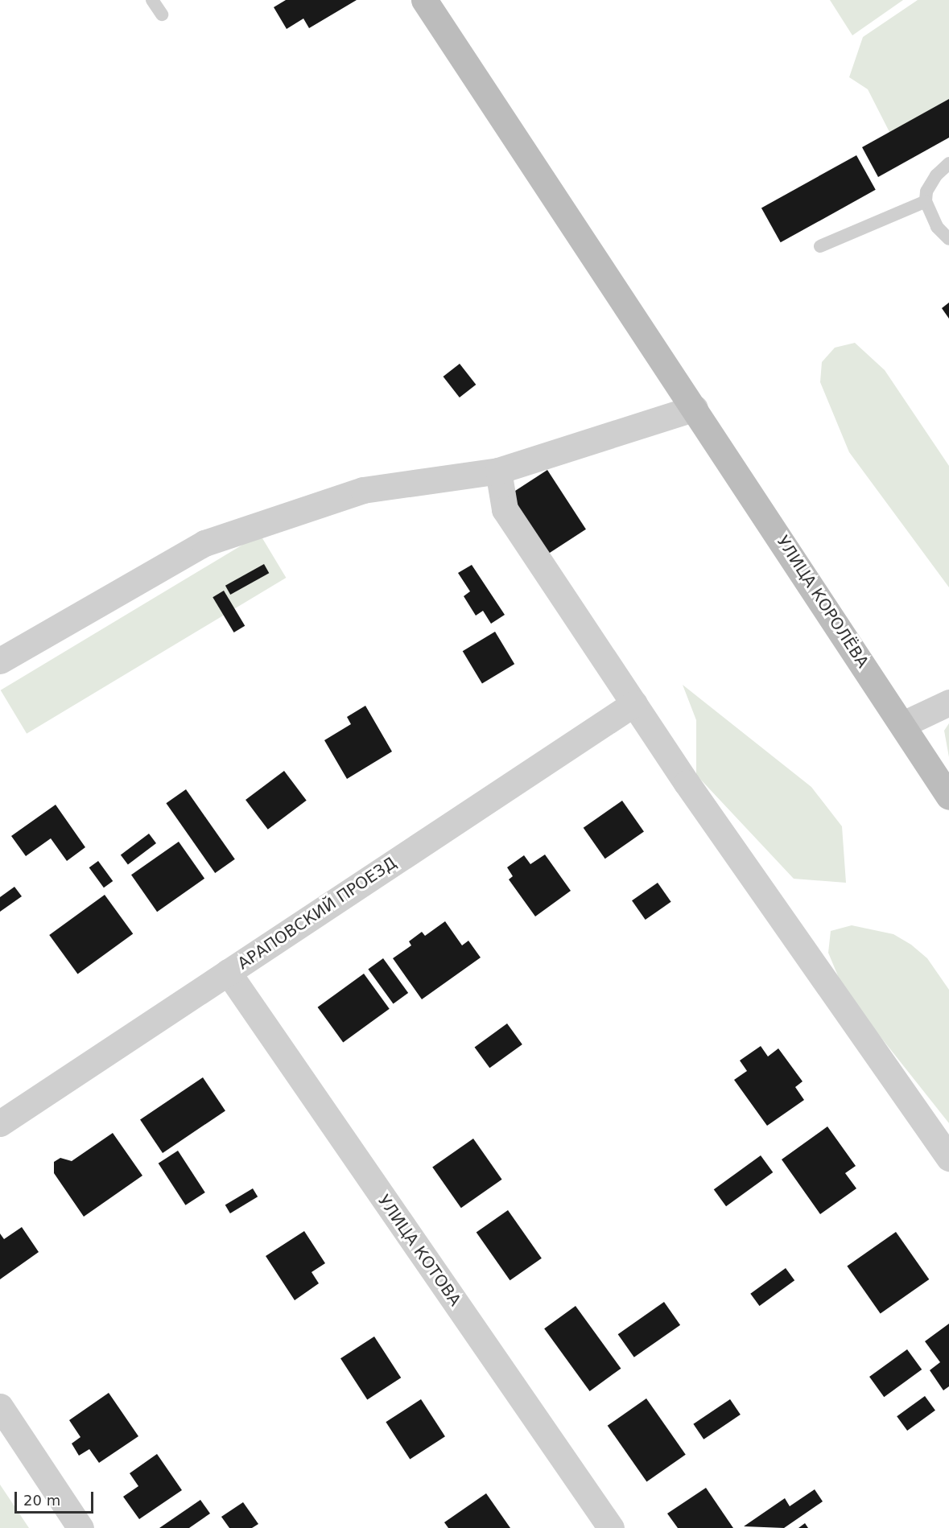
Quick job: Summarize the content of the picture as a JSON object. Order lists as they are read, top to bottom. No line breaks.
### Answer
{"streets":{"main road":["УЛИЦА КОРОЛЁВА"],"street":["АРАПОВСКИЙ ПРОЕЗД","УЛИЦА КОТОВА"]},"crossings":[["АРАПОВСКИЙ ПРОЕЗД","УЛИЦА КОТОВА"]],"scale_bar":"20 m"}
